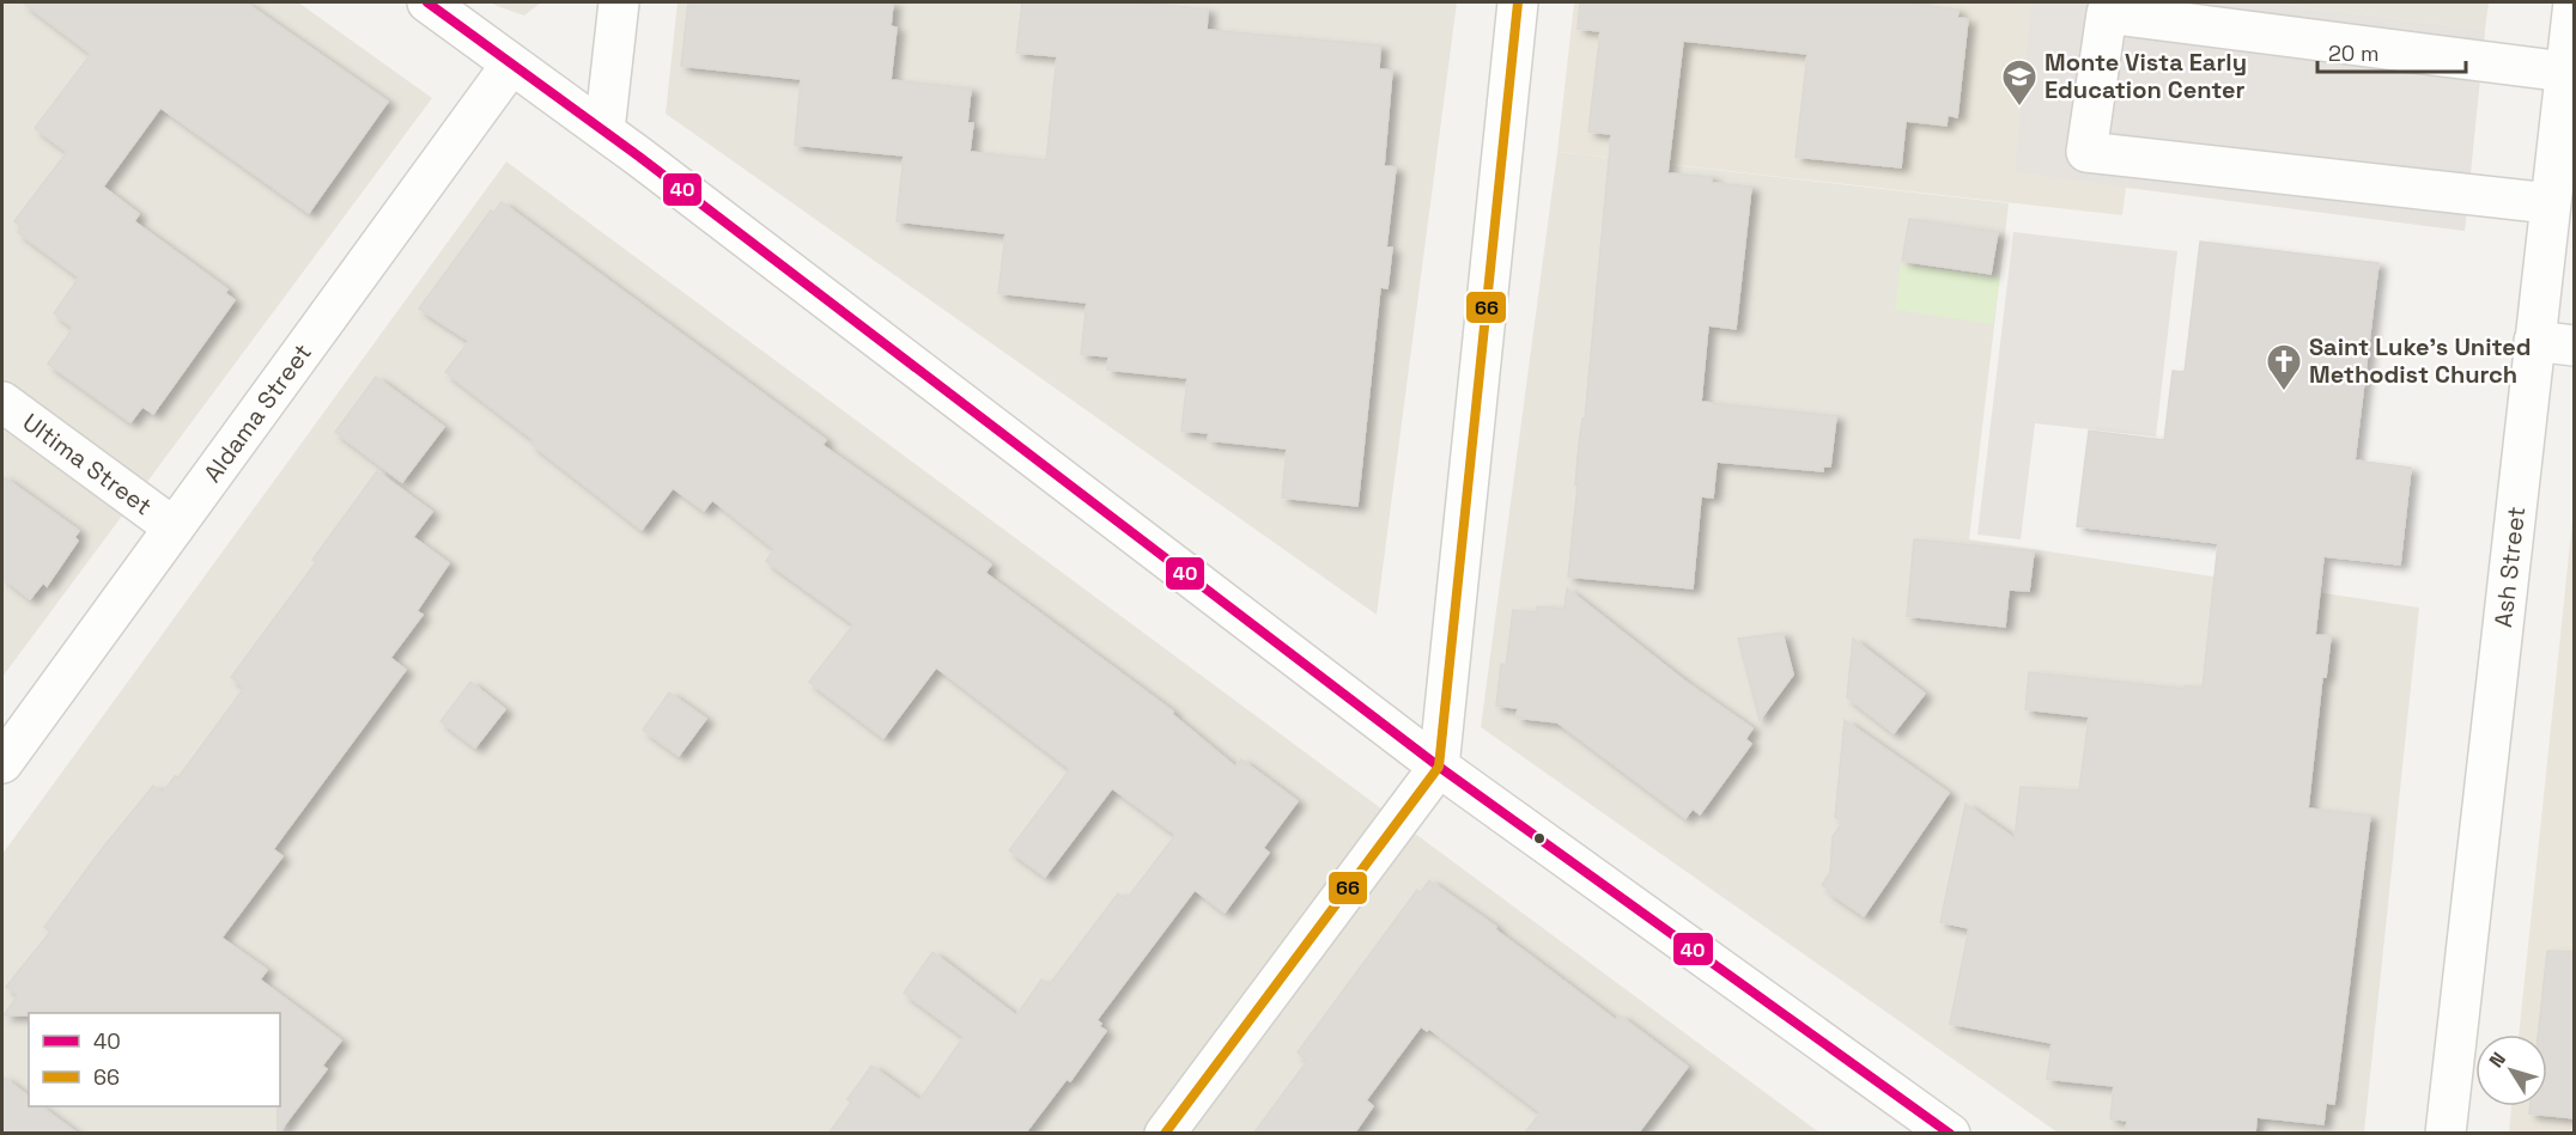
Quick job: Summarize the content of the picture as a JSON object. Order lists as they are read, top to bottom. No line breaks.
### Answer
{"streets":{"street":["Aldama Street","Ultima Street","Ash Street"]},"crossings":[["Aldama Street","Ultima Street"]],"places":{"school or university":["Monte Vista Early Education Center"],"church":["Saint Luke's United Methodist Church"]},"lines":["transit line 40","transit line 66"],"legend":["40","66"],"scale_bar":"20 m","north":"top left"}
